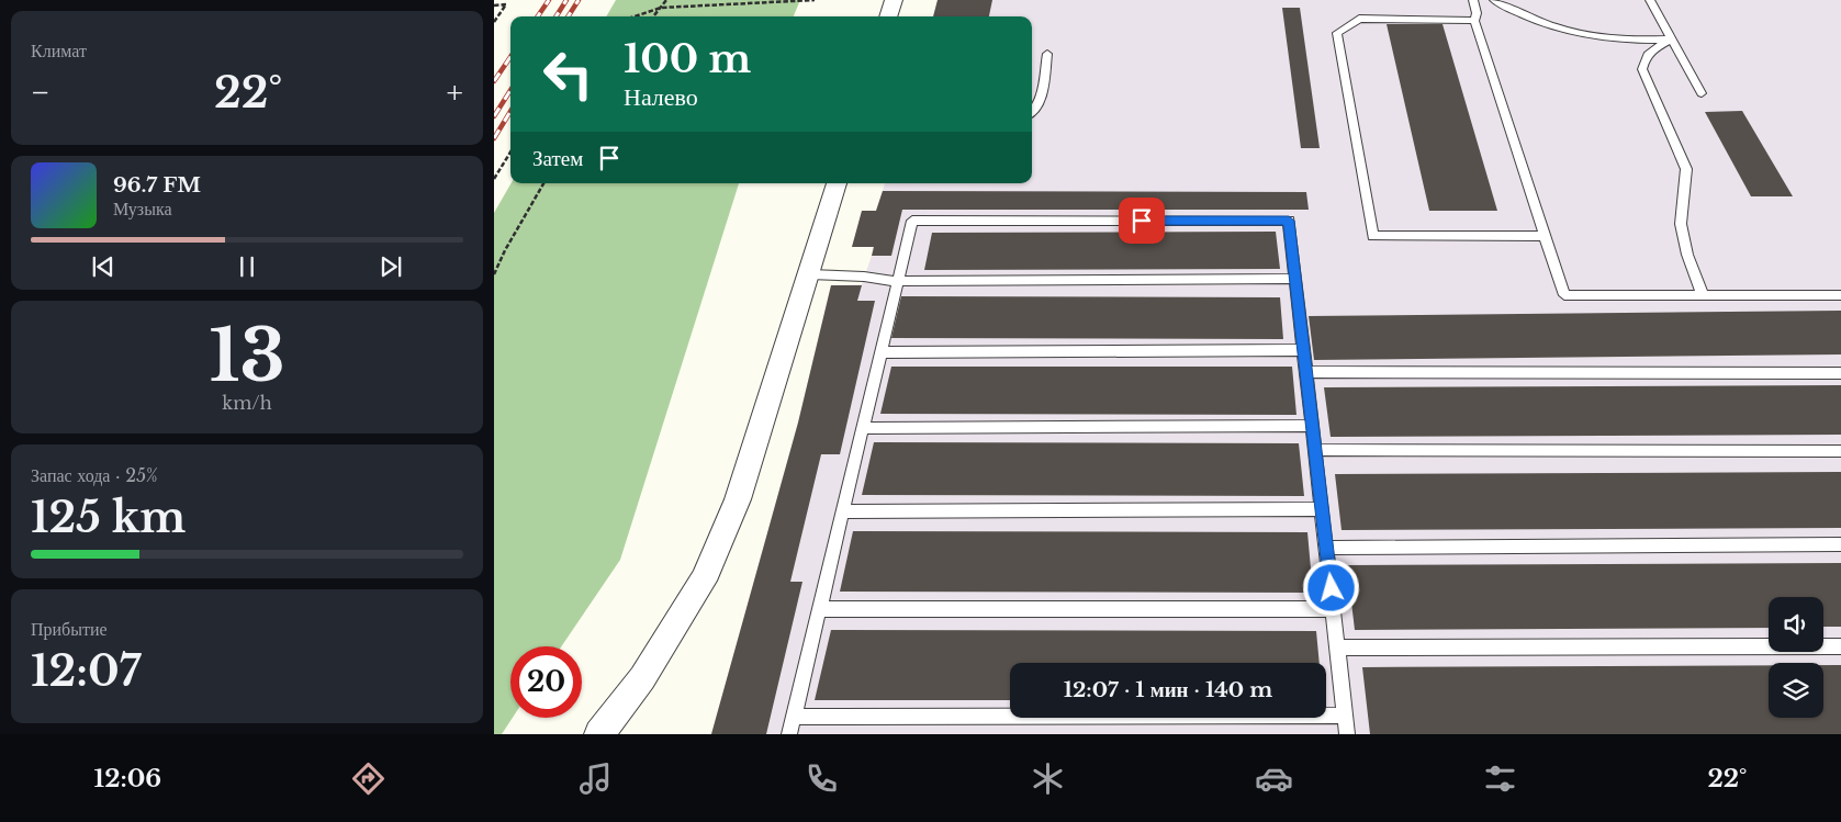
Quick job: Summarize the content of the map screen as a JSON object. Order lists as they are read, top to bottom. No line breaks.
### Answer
{"page":{"tile":["Климат",["13","km/h"],["Запас хода · 25%","125 km"],["Прибытие","12:07"]],"turn":["100 m","Налево"],"heat":["−","22°","+"],"then":"Затем","song":["96.7 FM","Музыка"],"limit":"20","trip":"12:07 · 1 мин · 140 m","tabs":["12:06","22°"]}}
